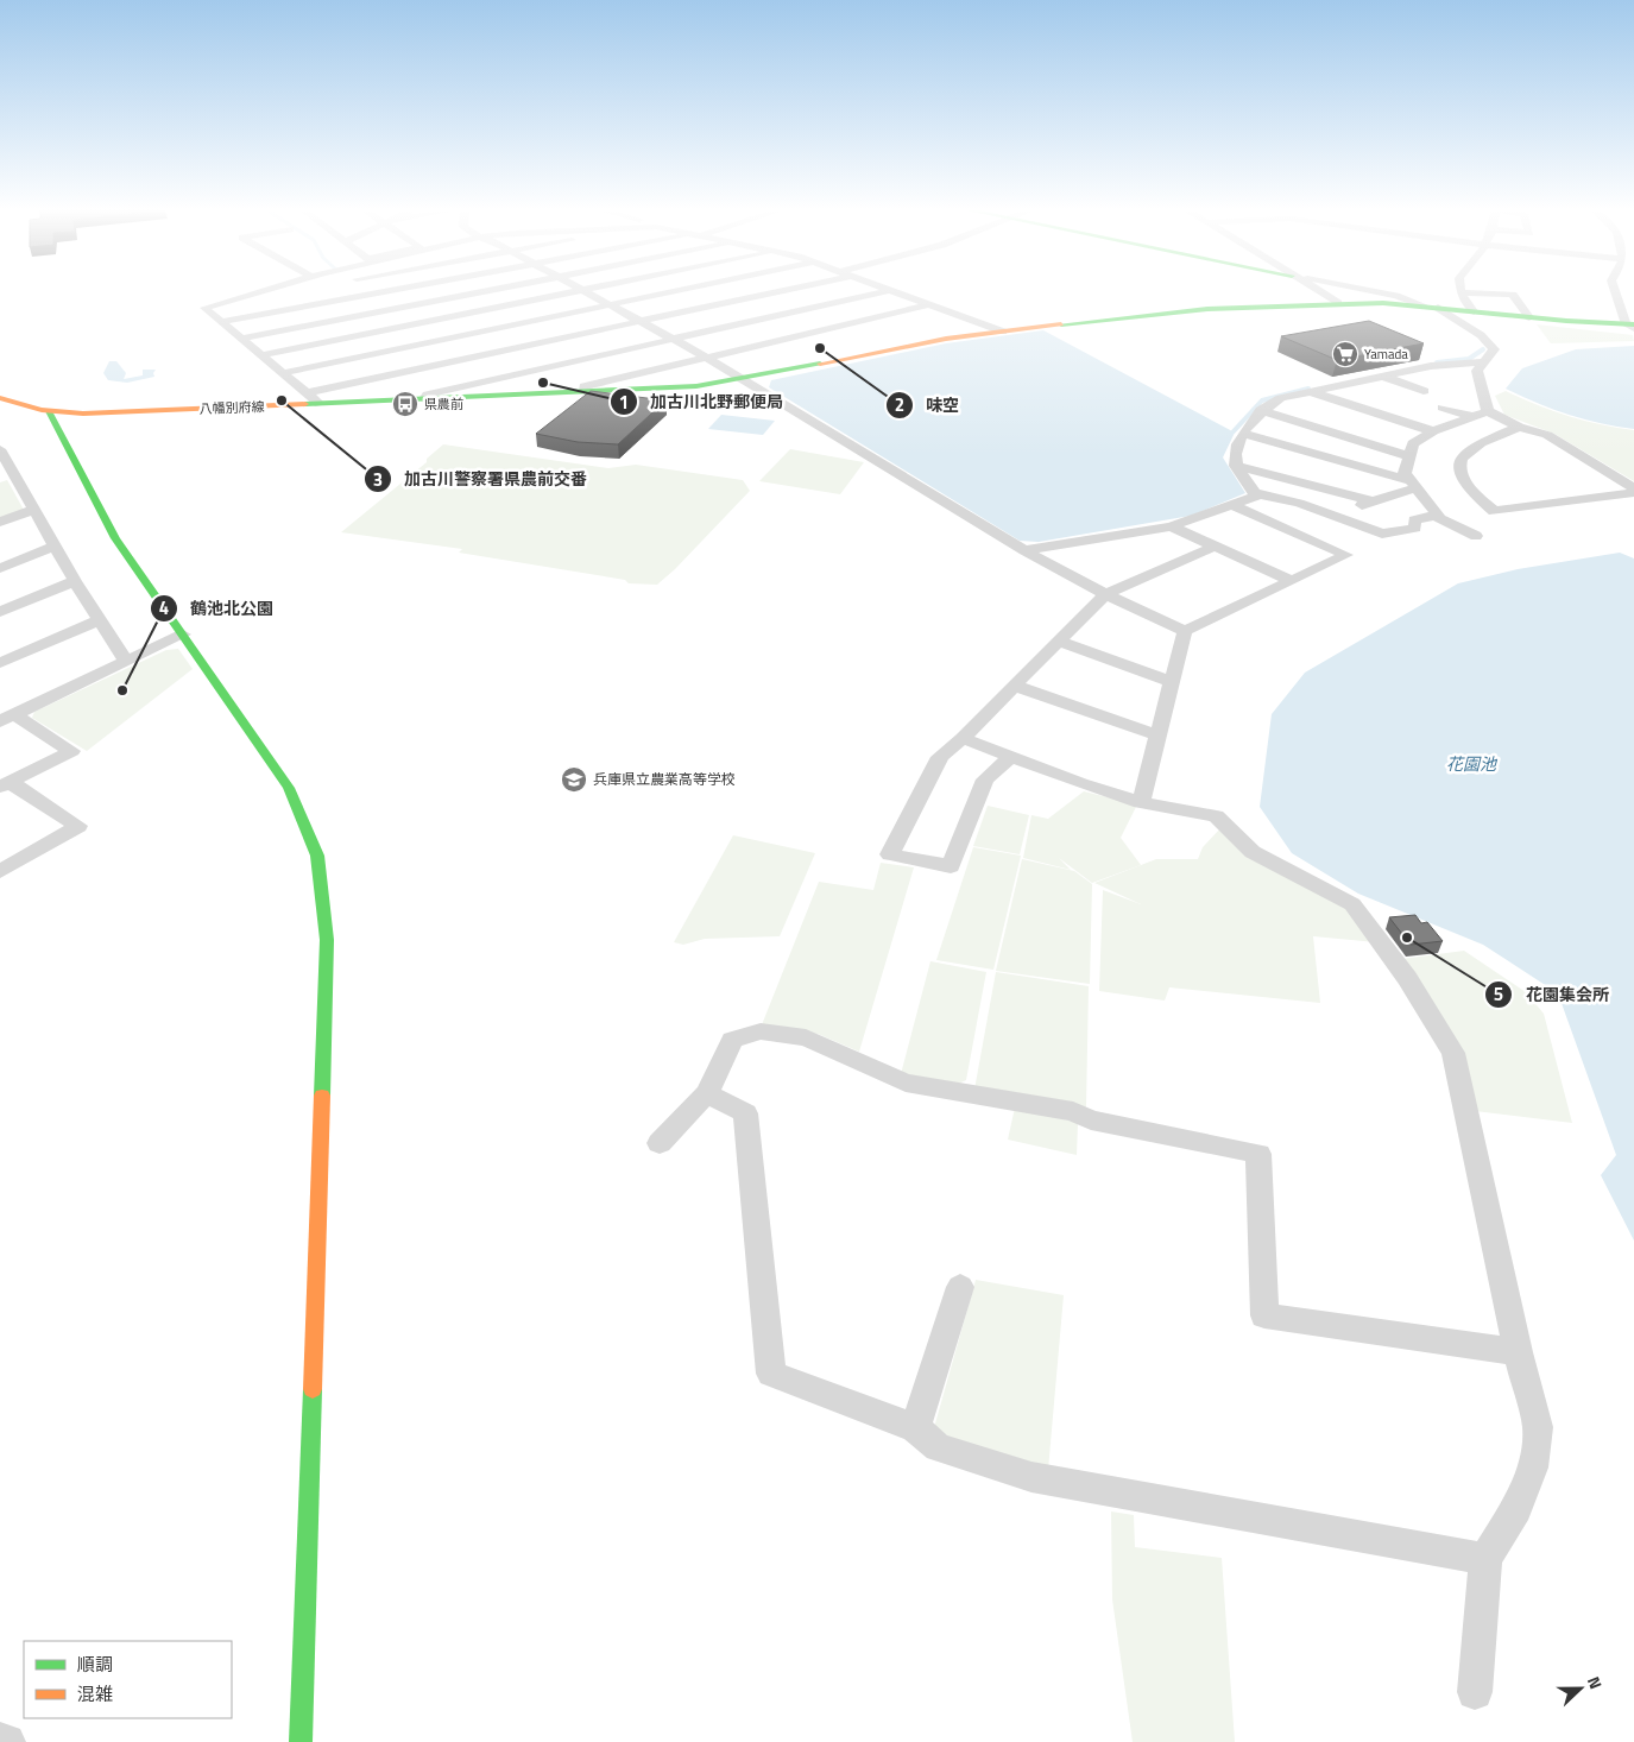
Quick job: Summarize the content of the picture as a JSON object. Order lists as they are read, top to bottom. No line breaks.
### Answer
{"streets":{"main road":["八幡別府線"]},"water":["花園池"],"places":{"other":["味空","加古川北野郵便局","加古川警察署県農前交番","鶴池北公園","花園集会所"],"supermarket":["Yamada"],"bus stop":["県農前"],"school or university":["兵庫県立農業高等学校"]},"legend":["順調","混雑"],"north":"right"}
